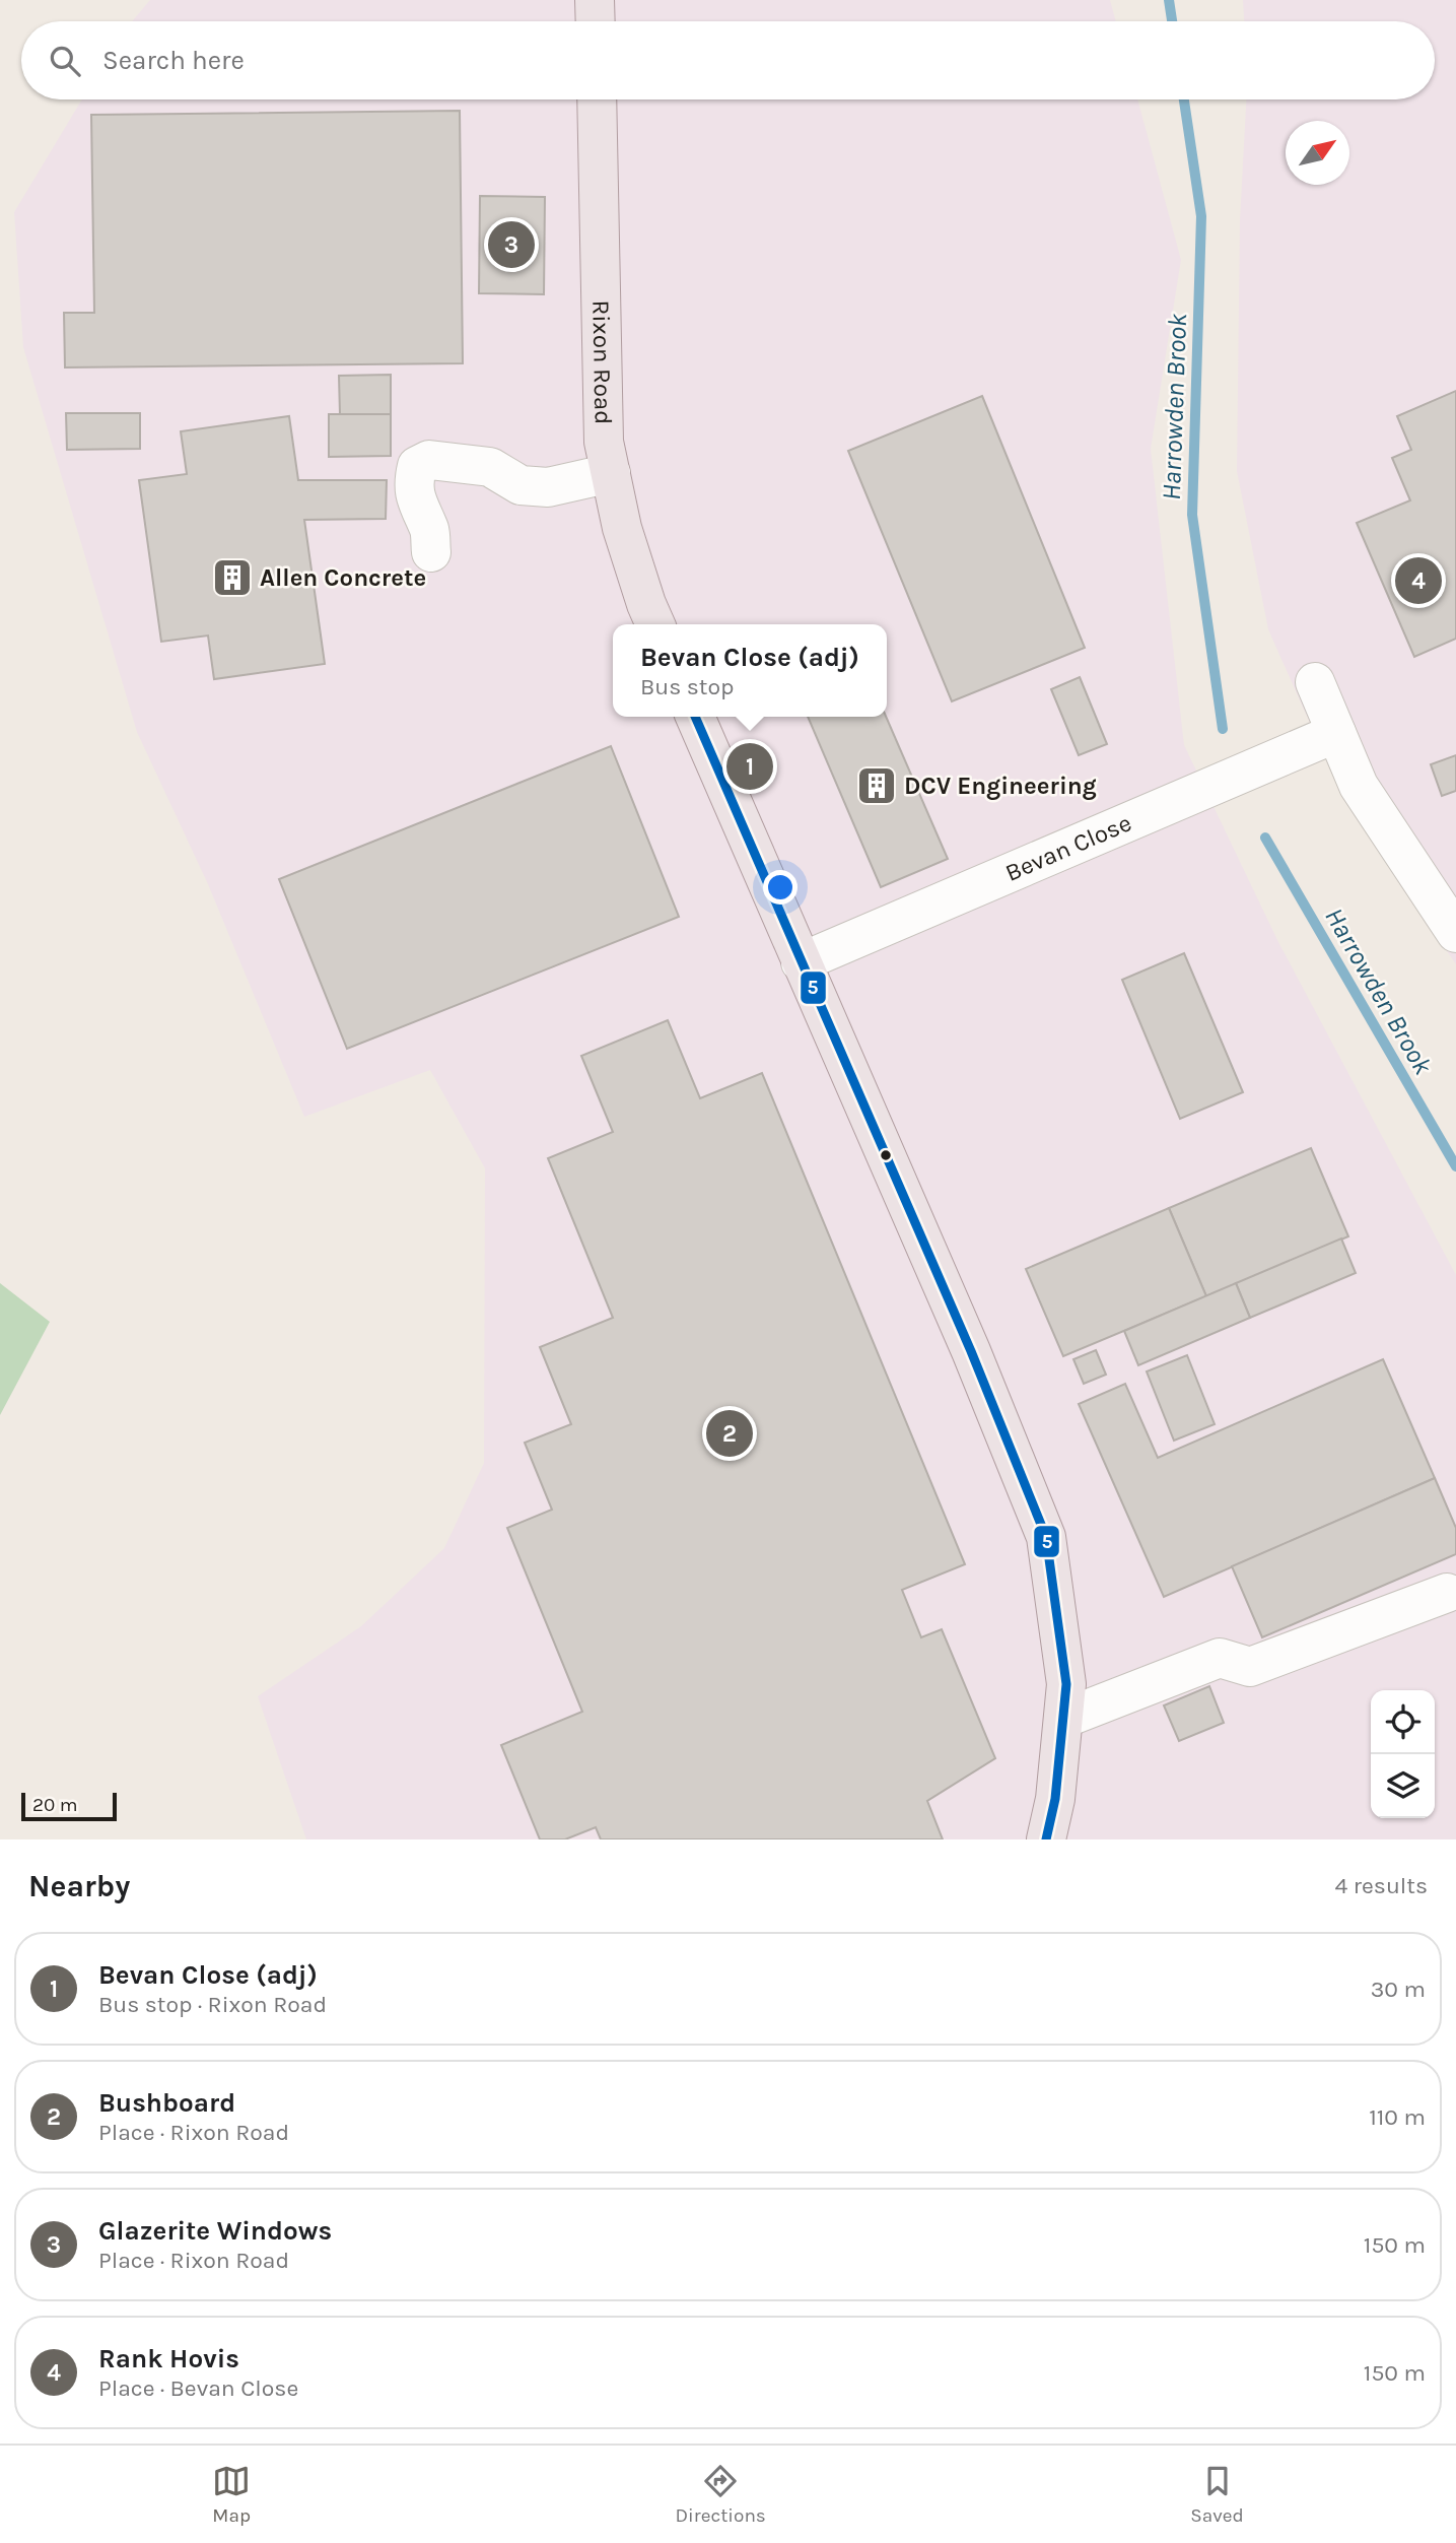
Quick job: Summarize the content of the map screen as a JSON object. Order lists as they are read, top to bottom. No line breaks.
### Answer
{"streets":{"main road":["Rixon Road"],"street":["Bevan Close"]},"water":["Harrowden Brook"],"places":{"building":["Allen Concrete","DCV Engineering"]},"lines":["transit line 5"],"scale_bar":"20 m","north":"top right","page":{"search":"Search here","pins":["3","4","1","2"],"popup":["Bevan Close (adj)","Bus stop"],"scale":"20 m","heading":["Nearby","4 results"],"list":[{"mark":"1","name":"Bevan Close (adj)","note":"Bus stop · Rixon Road","value":"30 m"},{"mark":"2","name":"Bushboard","note":"Place · Rixon Road","value":"110 m"},{"mark":"3","name":"Glazerite Windows","note":"Place · Rixon Road","value":"150 m"},{"mark":"4","name":"Rank Hovis","note":"Place · Bevan Close","value":"150 m"}],"nav":["Map","Directions","Saved"]}}
